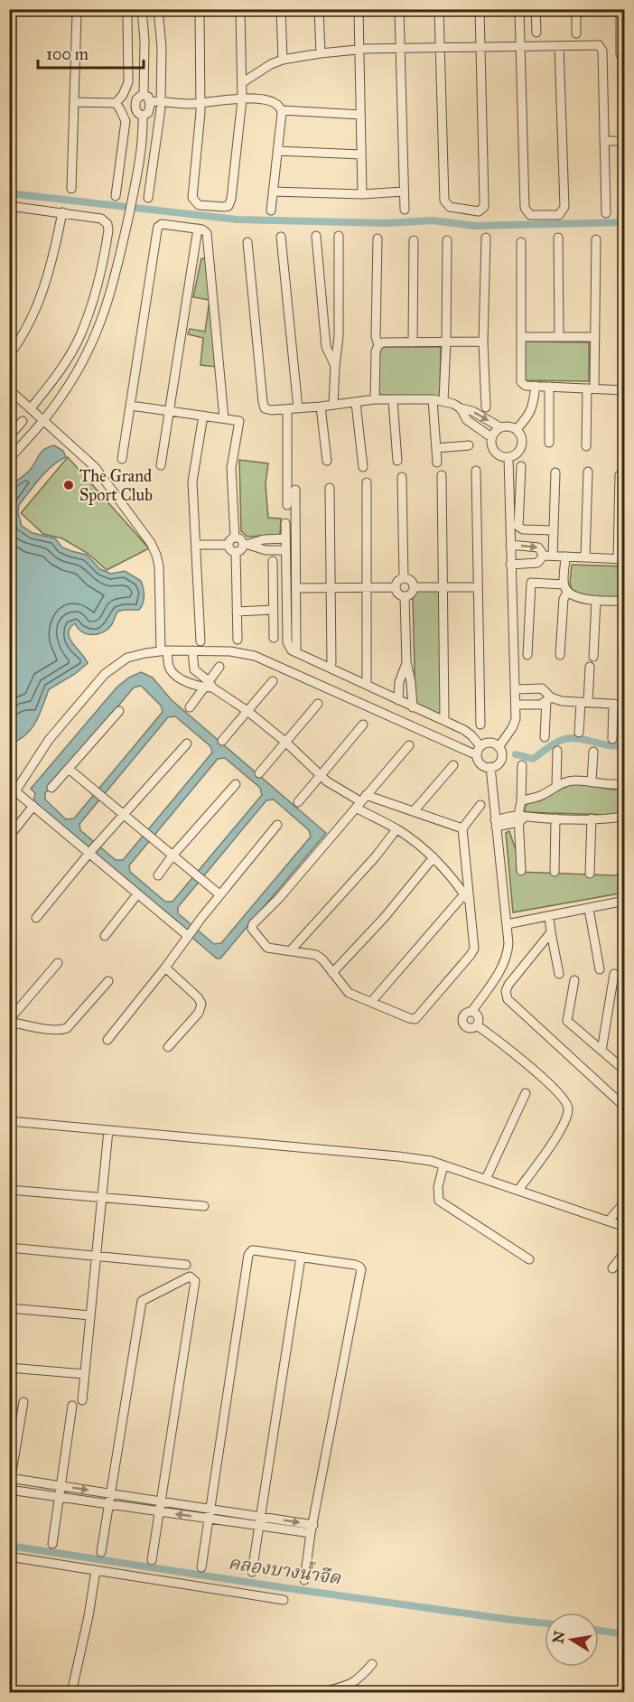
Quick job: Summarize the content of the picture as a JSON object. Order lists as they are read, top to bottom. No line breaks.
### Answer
{"water":["คลองบางน้ำจืด"],"places":["The Grand Sport Club"],"scale_bar":"100 m","north":"left"}
